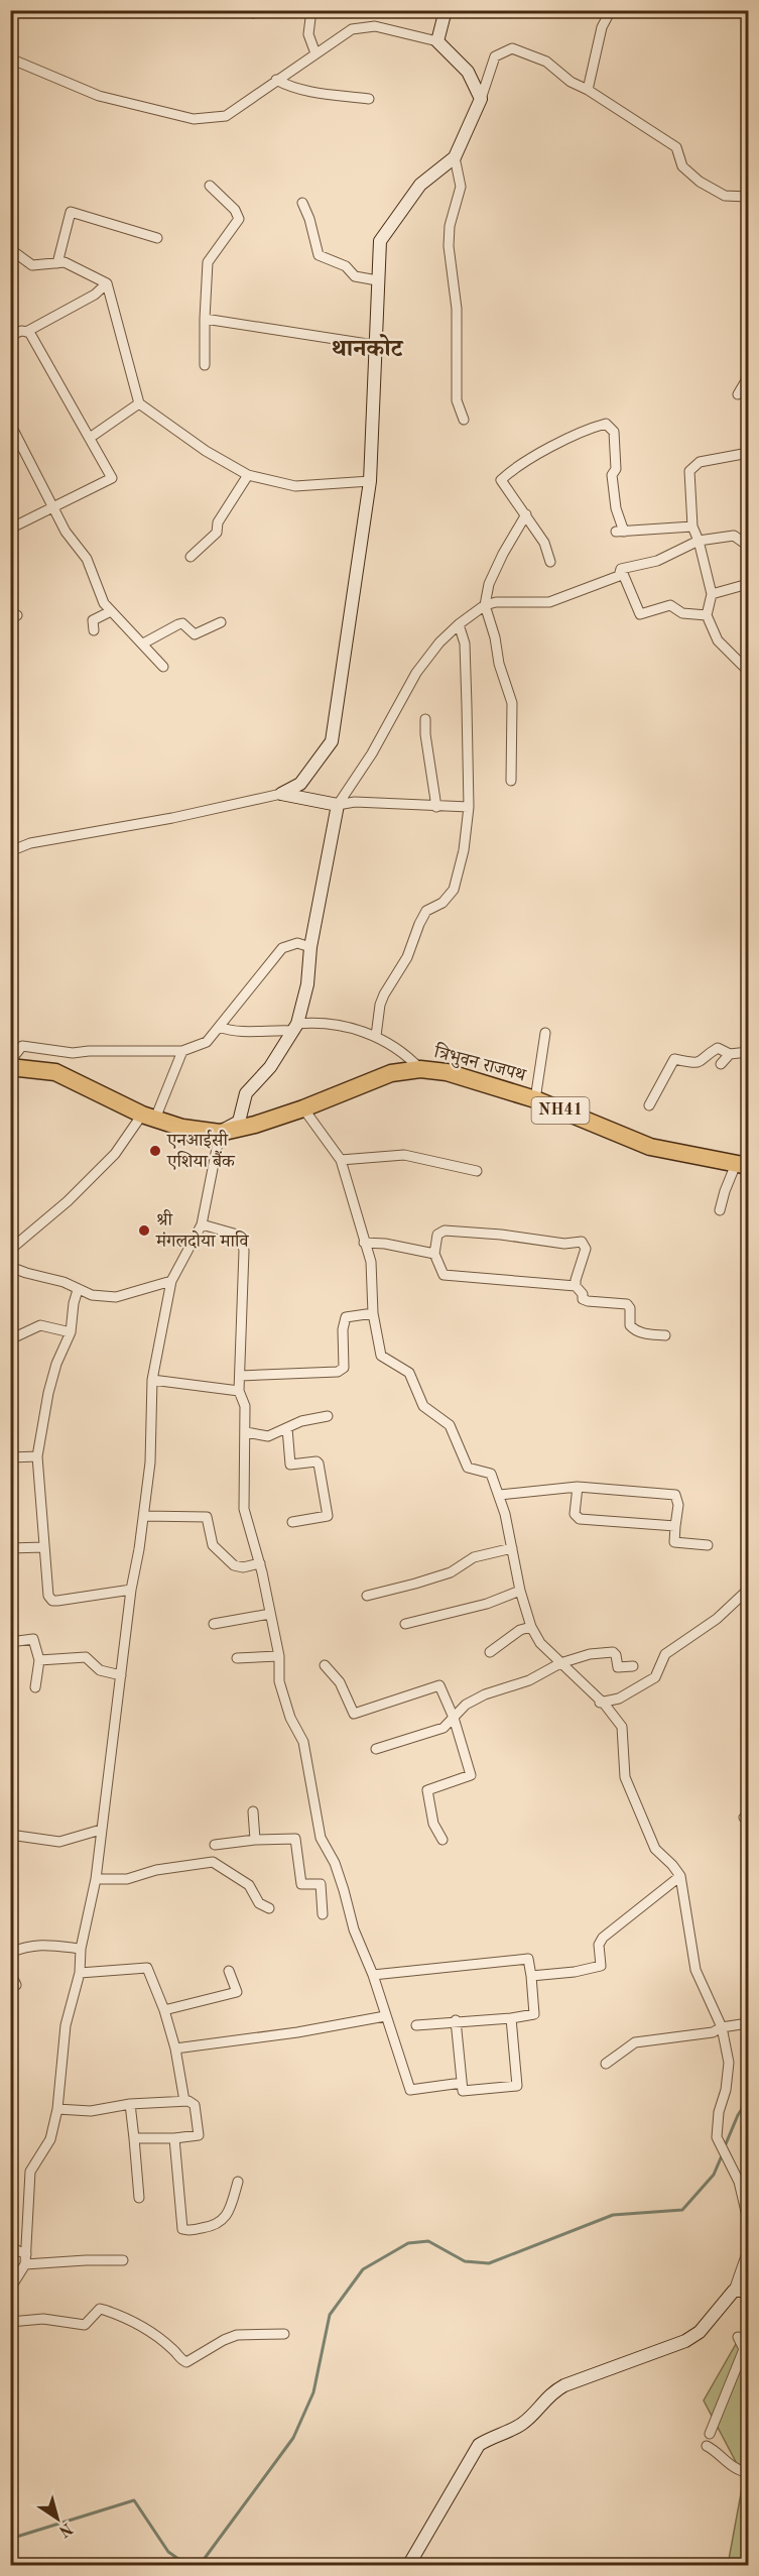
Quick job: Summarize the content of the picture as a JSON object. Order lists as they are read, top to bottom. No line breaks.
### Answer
{"streets":{"highway":["त्रिभुवन राजपथ","NH41"]},"crossings":[["त्रिभुवन राजपथ","NH41"]],"districts":["थानकोट"],"places":["एनआईसी एशिया बैंक","श्री मंगलदोया मावि"],"north":"bottom right"}
